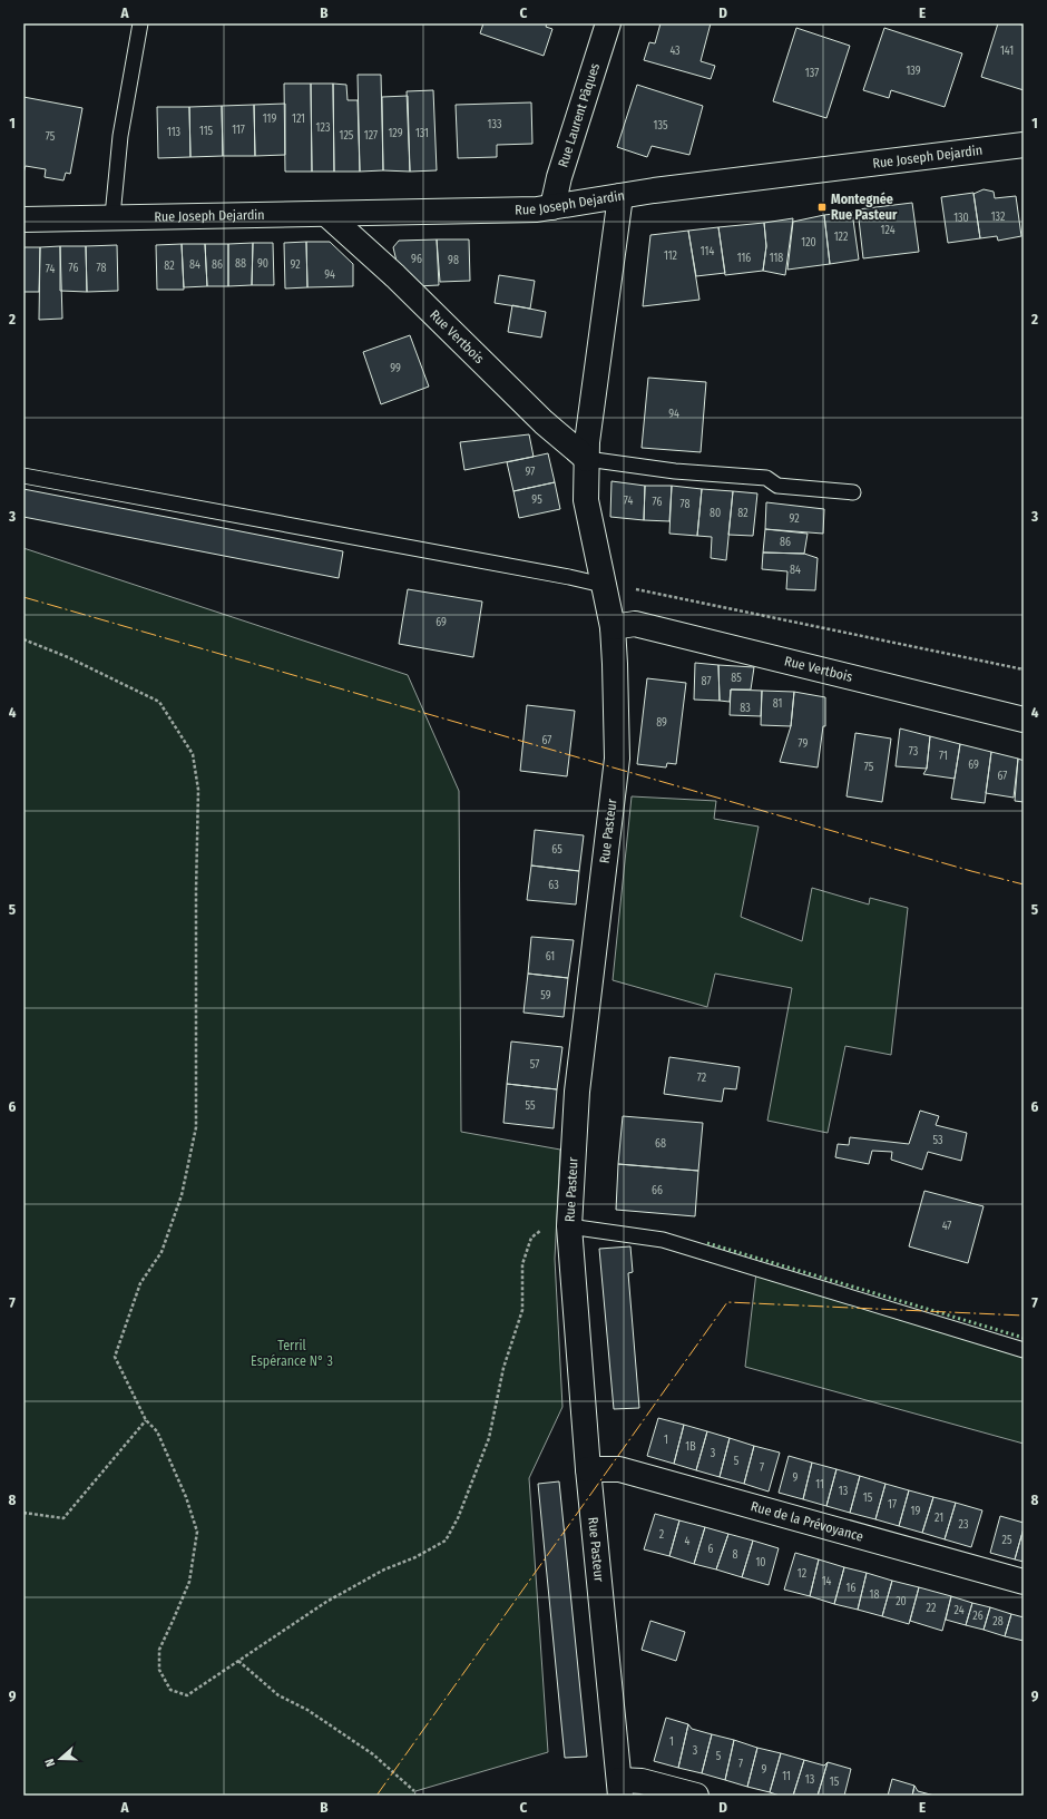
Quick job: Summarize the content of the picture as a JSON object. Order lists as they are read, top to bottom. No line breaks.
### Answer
{"streets":{"street":["Rue Laurent Pâques","Rue Joseph Dejardin","Rue Vertbois","Rue Pasteur","Rue de la Prévoyance"]},"crossings":[["Rue Laurent Pâques","Rue Joseph Dejardin"],["Rue Joseph Dejardin","Rue Vertbois"],["Rue Vertbois","Rue Pasteur"],["Rue Pasteur","Rue de la Prévoyance"]],"parks":["Terril Espérance N° 3"],"places":{"transit":["Montegnée Rue Pasteur"]},"house_numbers":["43","141","139","137","119","121","133","135","123","117","115","113","129","131","125","127","75","132","130","124","122","120","114","112","116","118","96","98","88","90","84","86","92","82","76","78","74","94","99","94","97","95","74","76","78","80","82","92","86","84","69","85","87","81","83","89","67","79","73","71","69","75","67","65","63","61","59","57","72","55","53","68","66","47","1","1B","3","5","7","9","11","13","15","17","19","21","23","2","25","4","6","8","10","12","14","16","18","20","22","24","26","28","1","3","5","7","9","11","13","15"],"north":"left","grid":{"columns":["A","B","C","D","E"],"rows":["1","2","3","4","5","6","7","8","9"]}}
